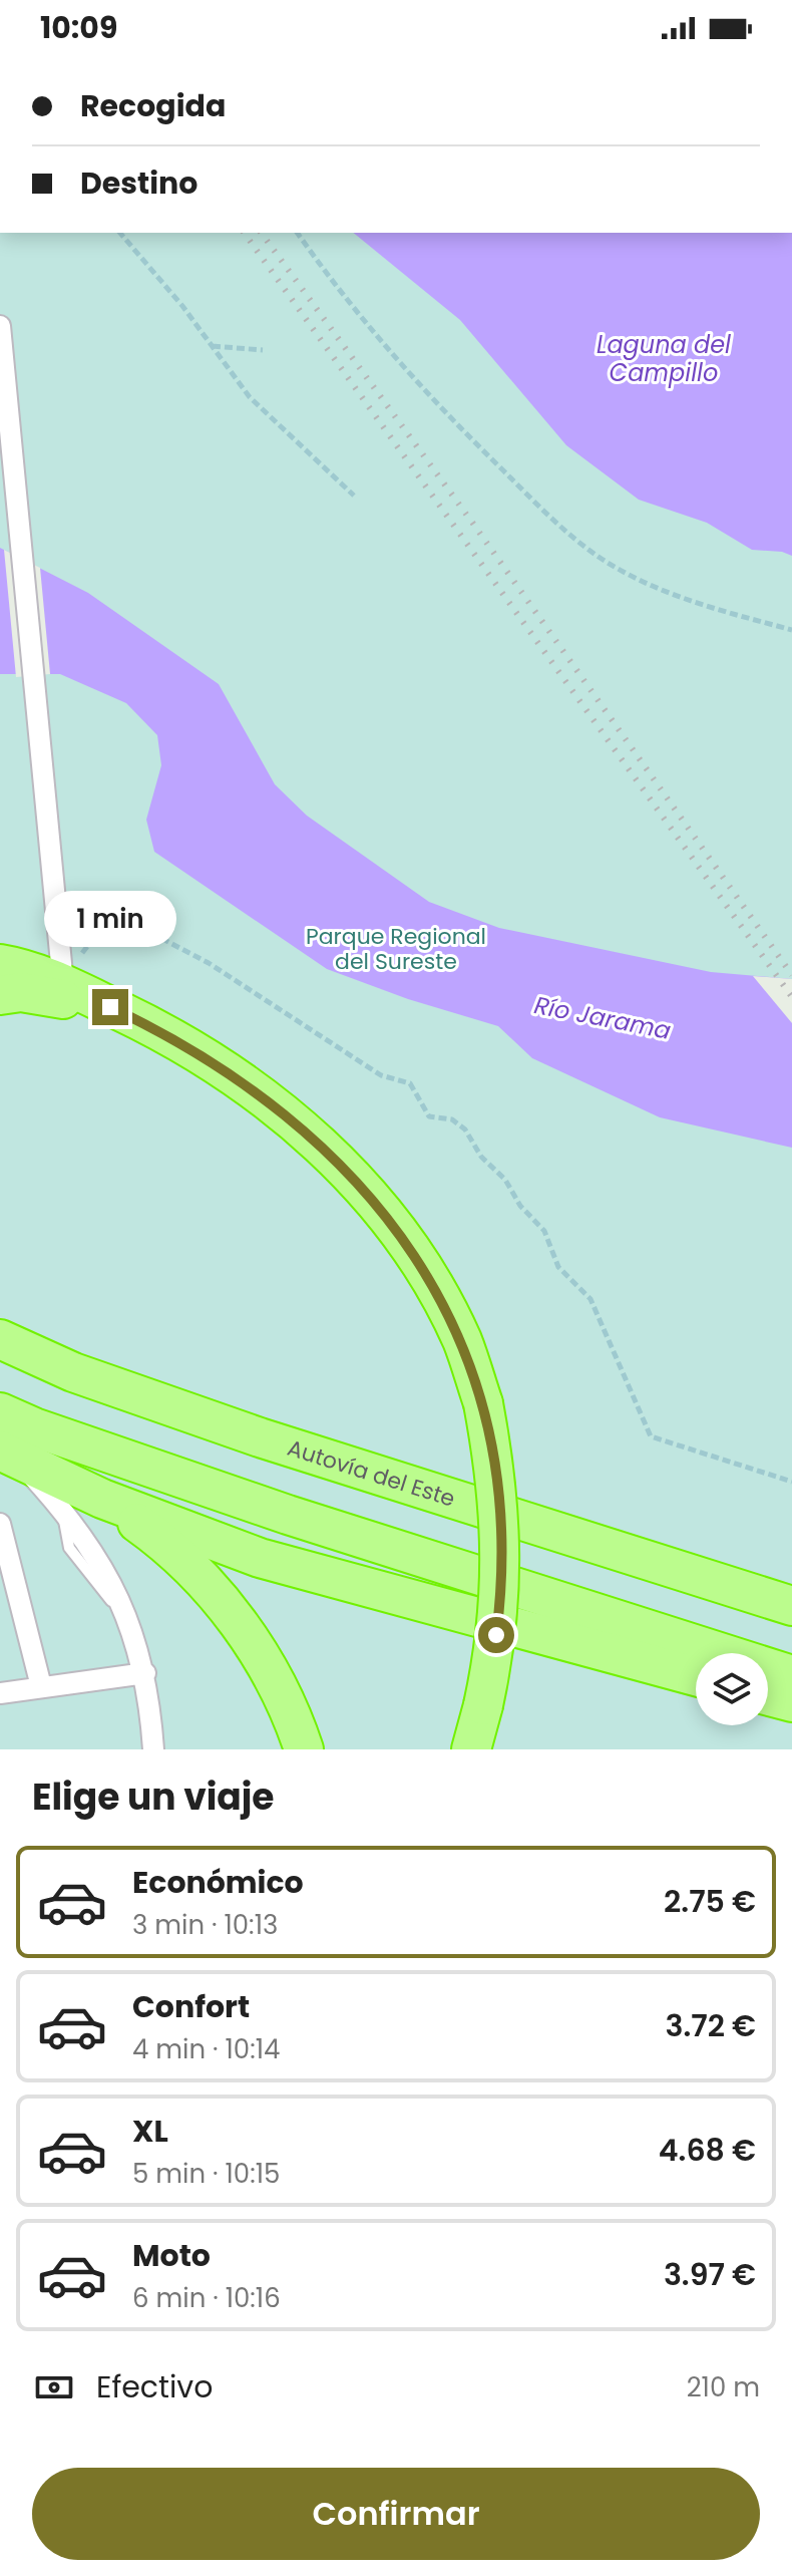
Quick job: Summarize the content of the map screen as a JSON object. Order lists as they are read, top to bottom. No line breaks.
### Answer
{"streets":{"highway":["Autovía del Este"]},"water":["Laguna del Campillo","Río Jarama"],"parks":["Parque Regional del Sureste"],"page":{"status":"10:09","banner":["Recogida","Destino"],"bubble":"1 min","heading":"Elige un viaje","list":[{"name":"Económico","note":"3 min · 10:13","value":"2.75 €"},{"name":"Confort","note":"4 min · 10:14","value":"3.72 €"},{"name":"XL","note":"5 min · 10:15","value":"4.68 €"},{"name":"Moto","note":"6 min · 10:16","value":"3.97 €"}],"pay":["Efectivo","210 m"],"buttons":"Confirmar"}}
